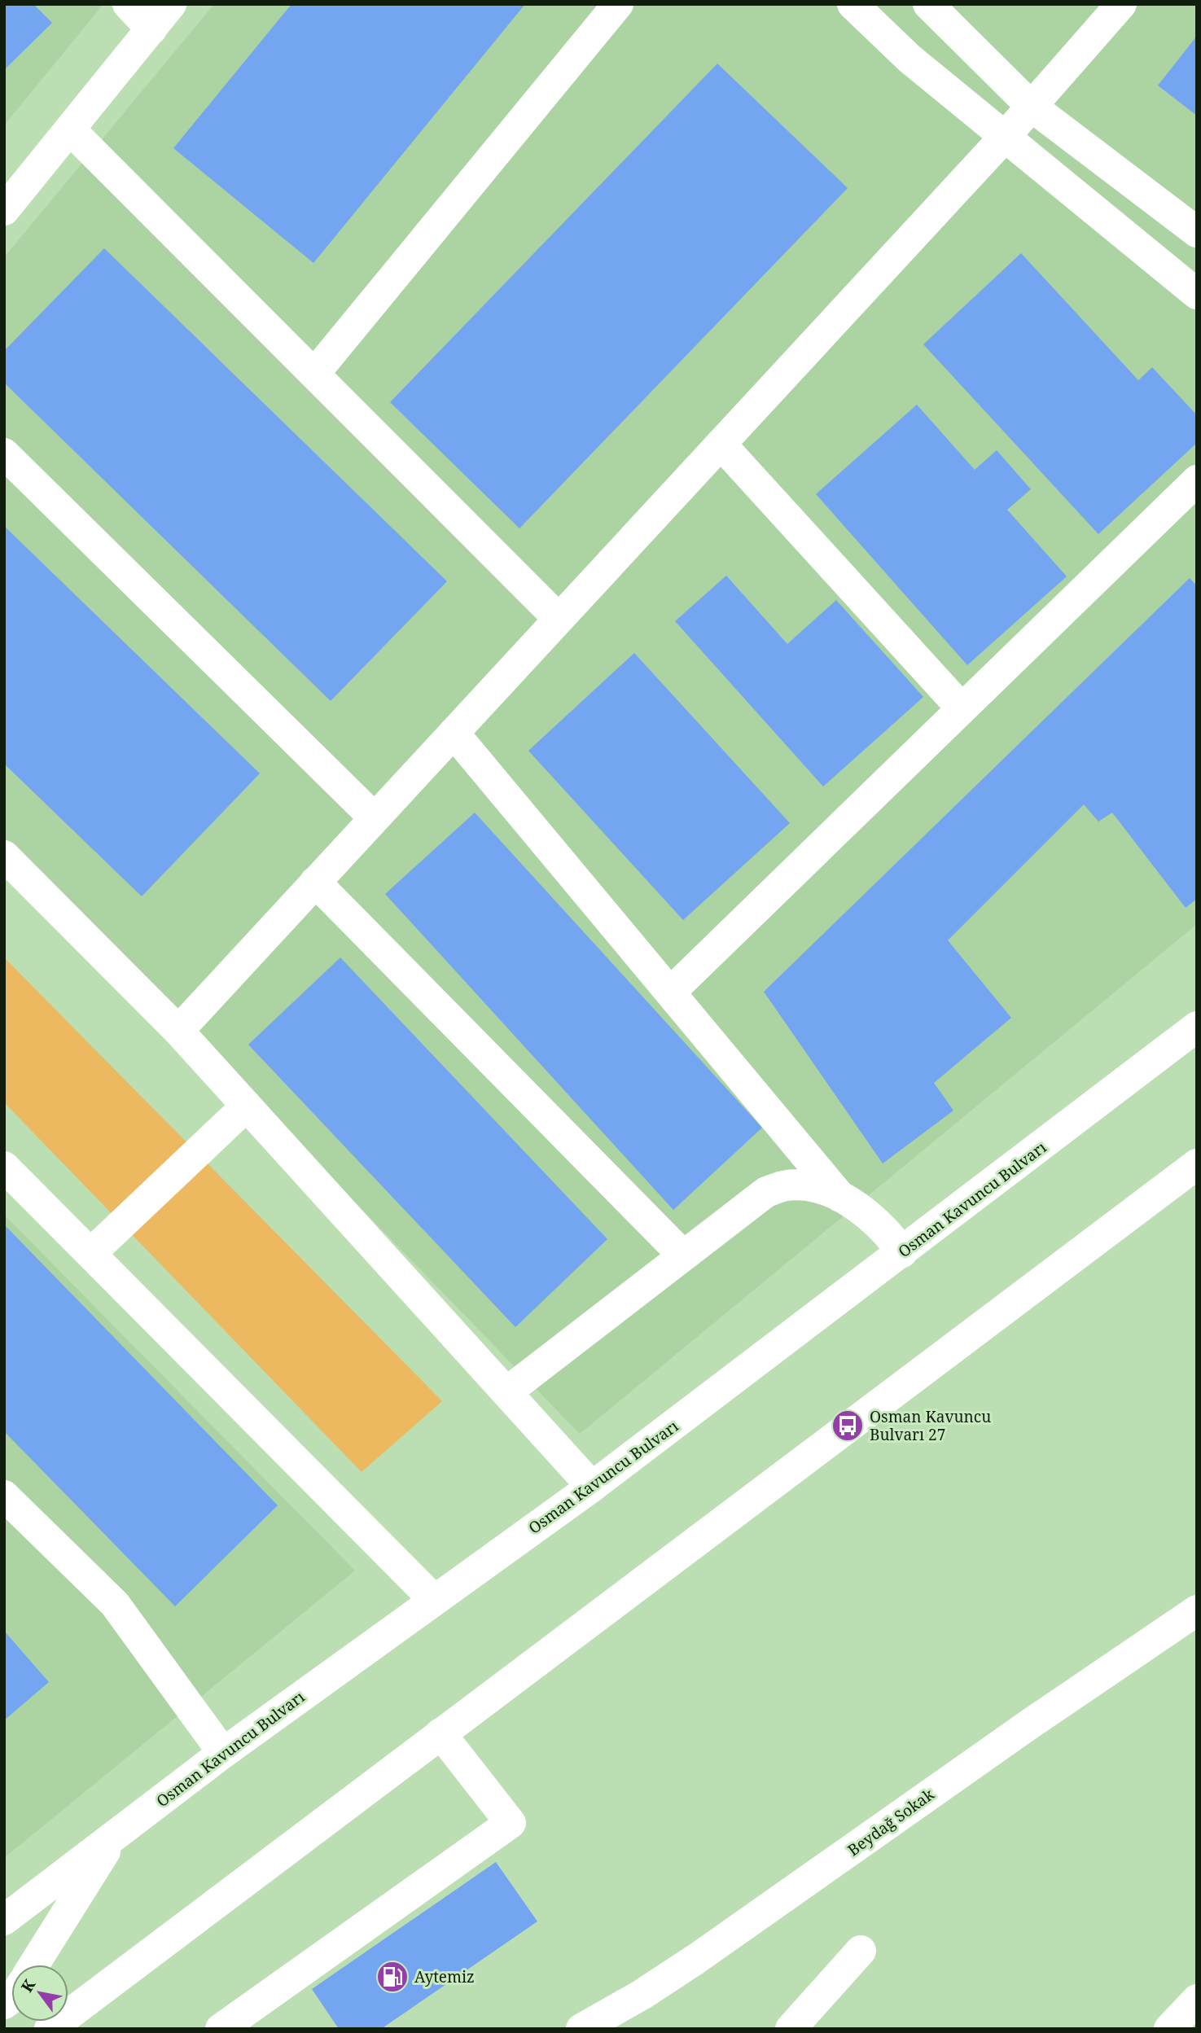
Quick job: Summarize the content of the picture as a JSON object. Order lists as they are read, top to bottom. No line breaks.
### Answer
{"streets":{"main road":["Osman Kavuncu Bulvarı","Beydağ Sokak"]},"places":{"bus stop":["Osman Kavuncu Bulvarı 27"],"fuel station":["Aytemiz"]},"north":"top left"}
